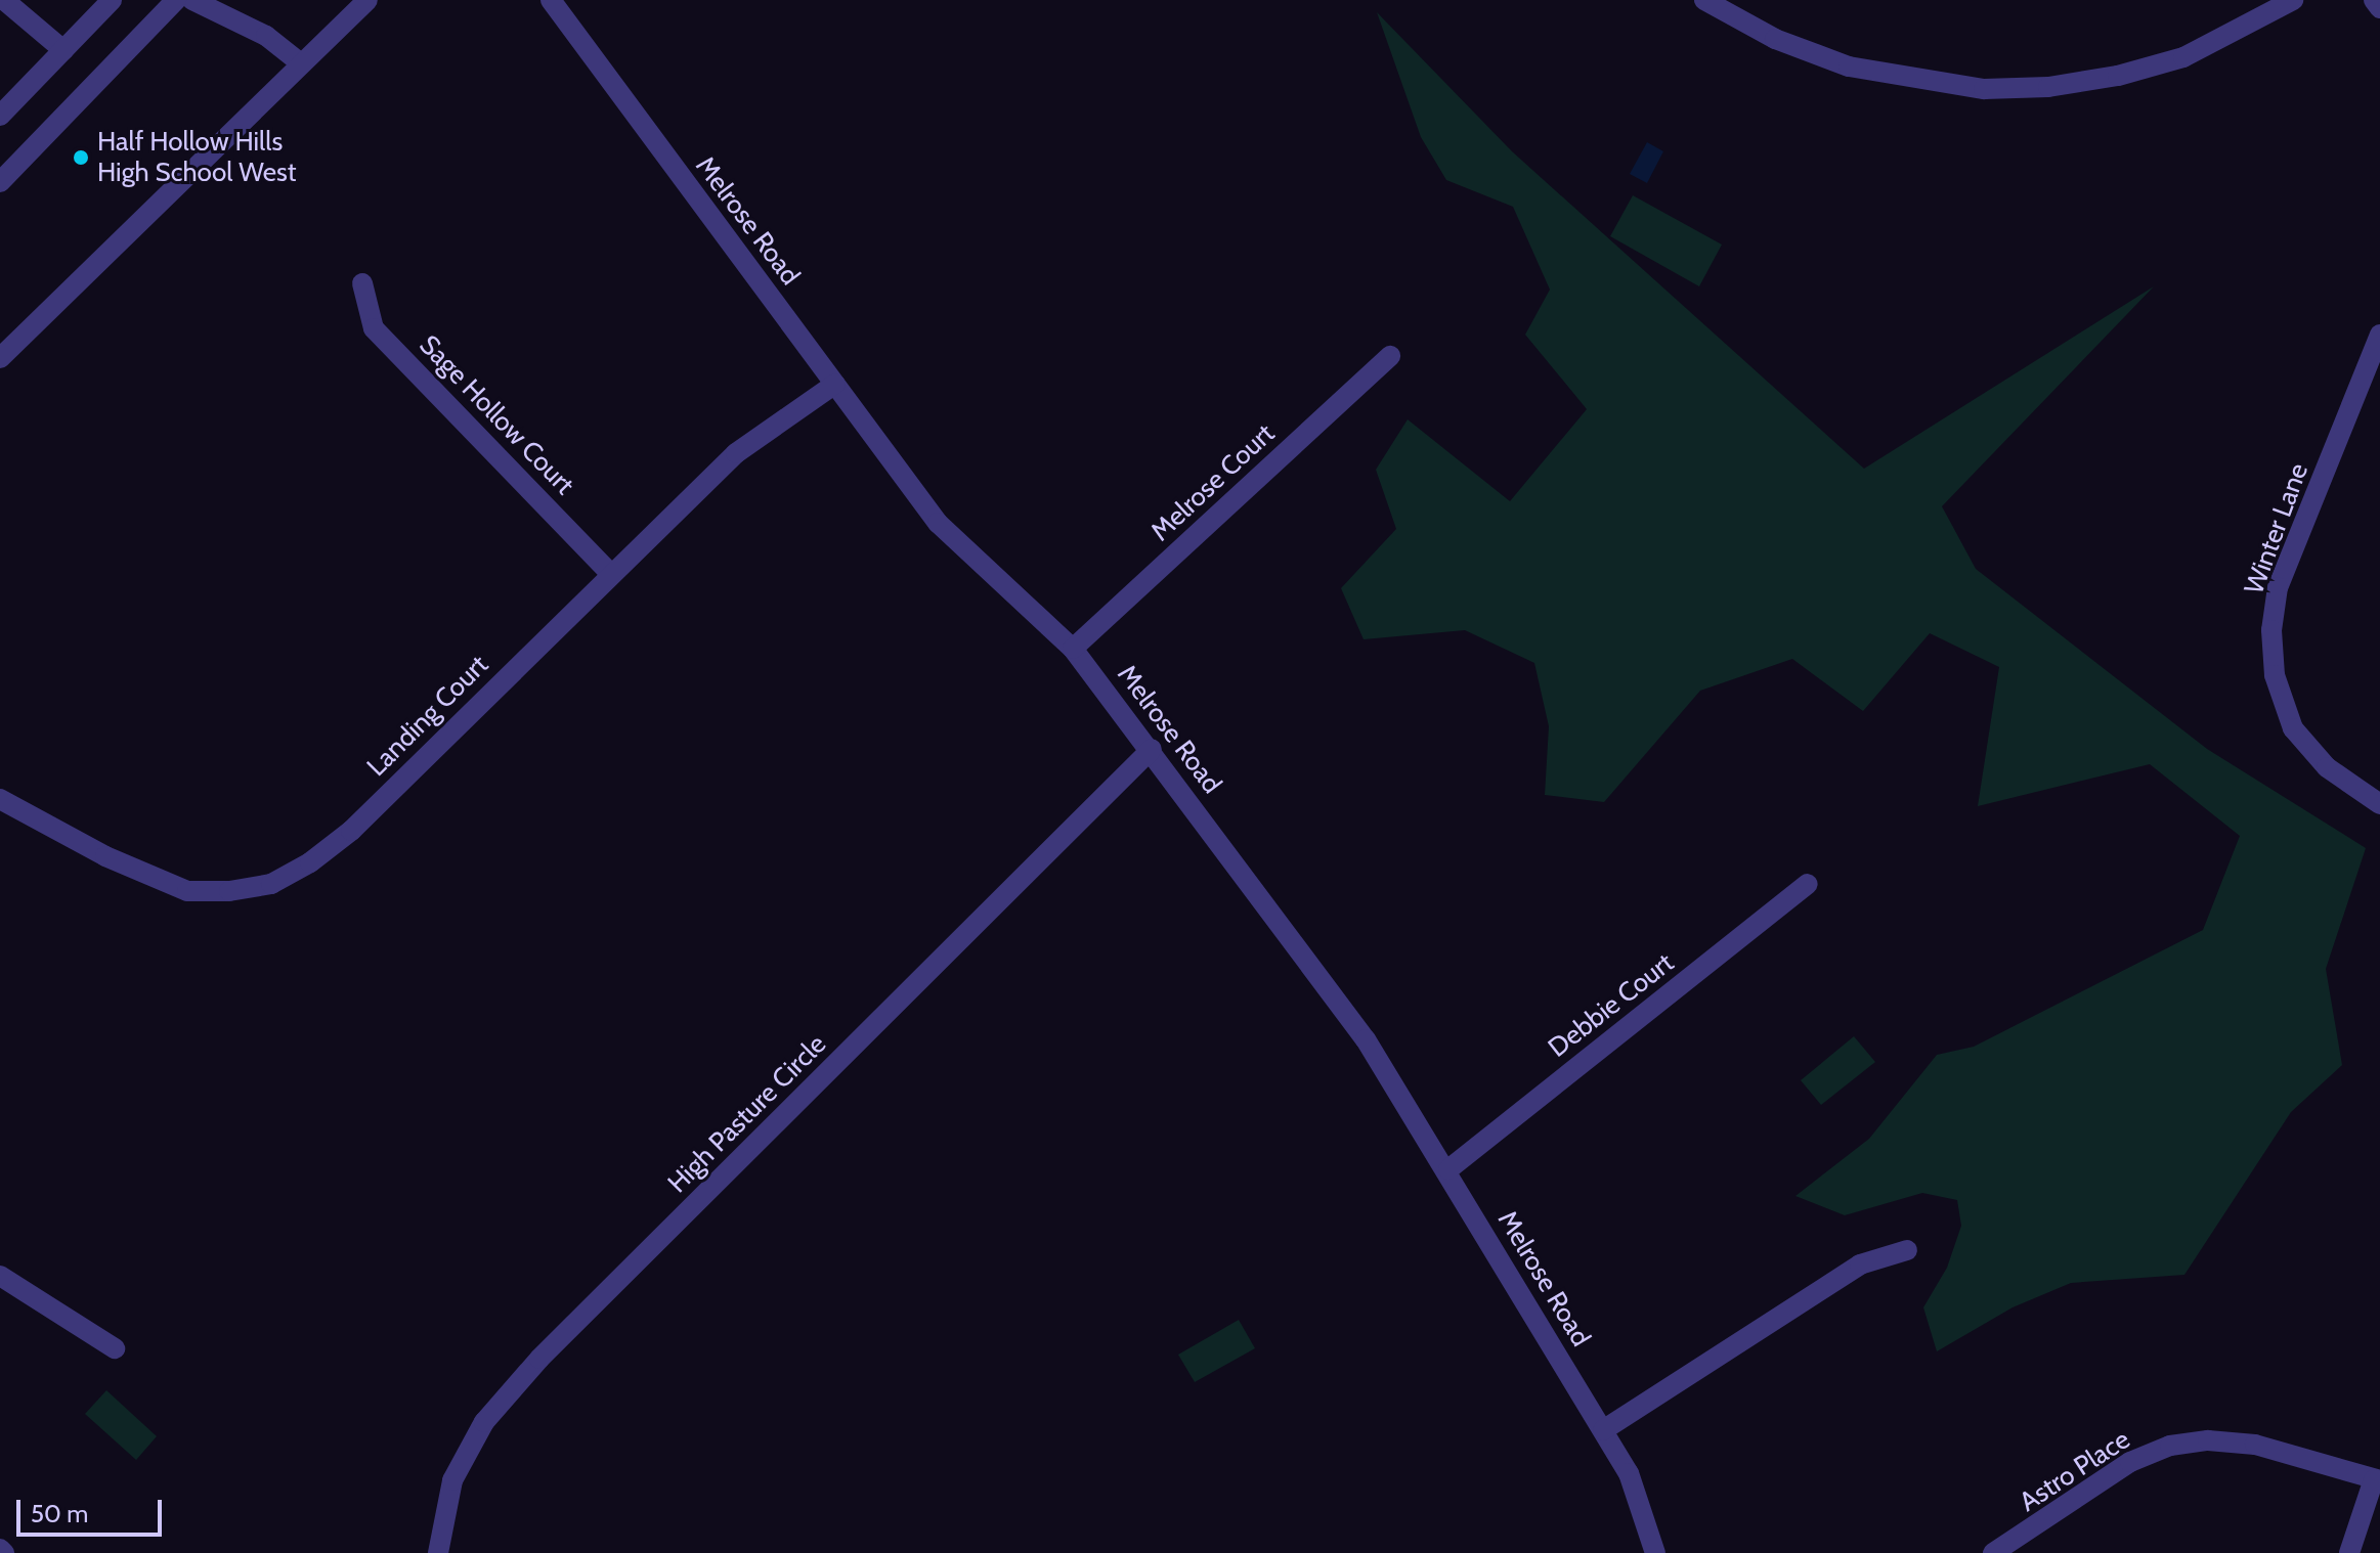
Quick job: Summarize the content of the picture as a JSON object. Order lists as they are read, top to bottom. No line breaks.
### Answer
{"streets":{"street":["Melrose Road","Sage Hollow Court","Melrose Court","Winter Lane","Landing Court","Debbie Court","High Pasture Circle","Astro Place"]},"crossings":[["Melrose Road","Melrose Court"],["Melrose Road","Landing Court"],["Melrose Road","Debbie Court"],["Melrose Road","High Pasture Circle"],["Sage Hollow Court","Landing Court"]],"places":["Half Hollow Hills High School West"],"scale_bar":"50 m"}
